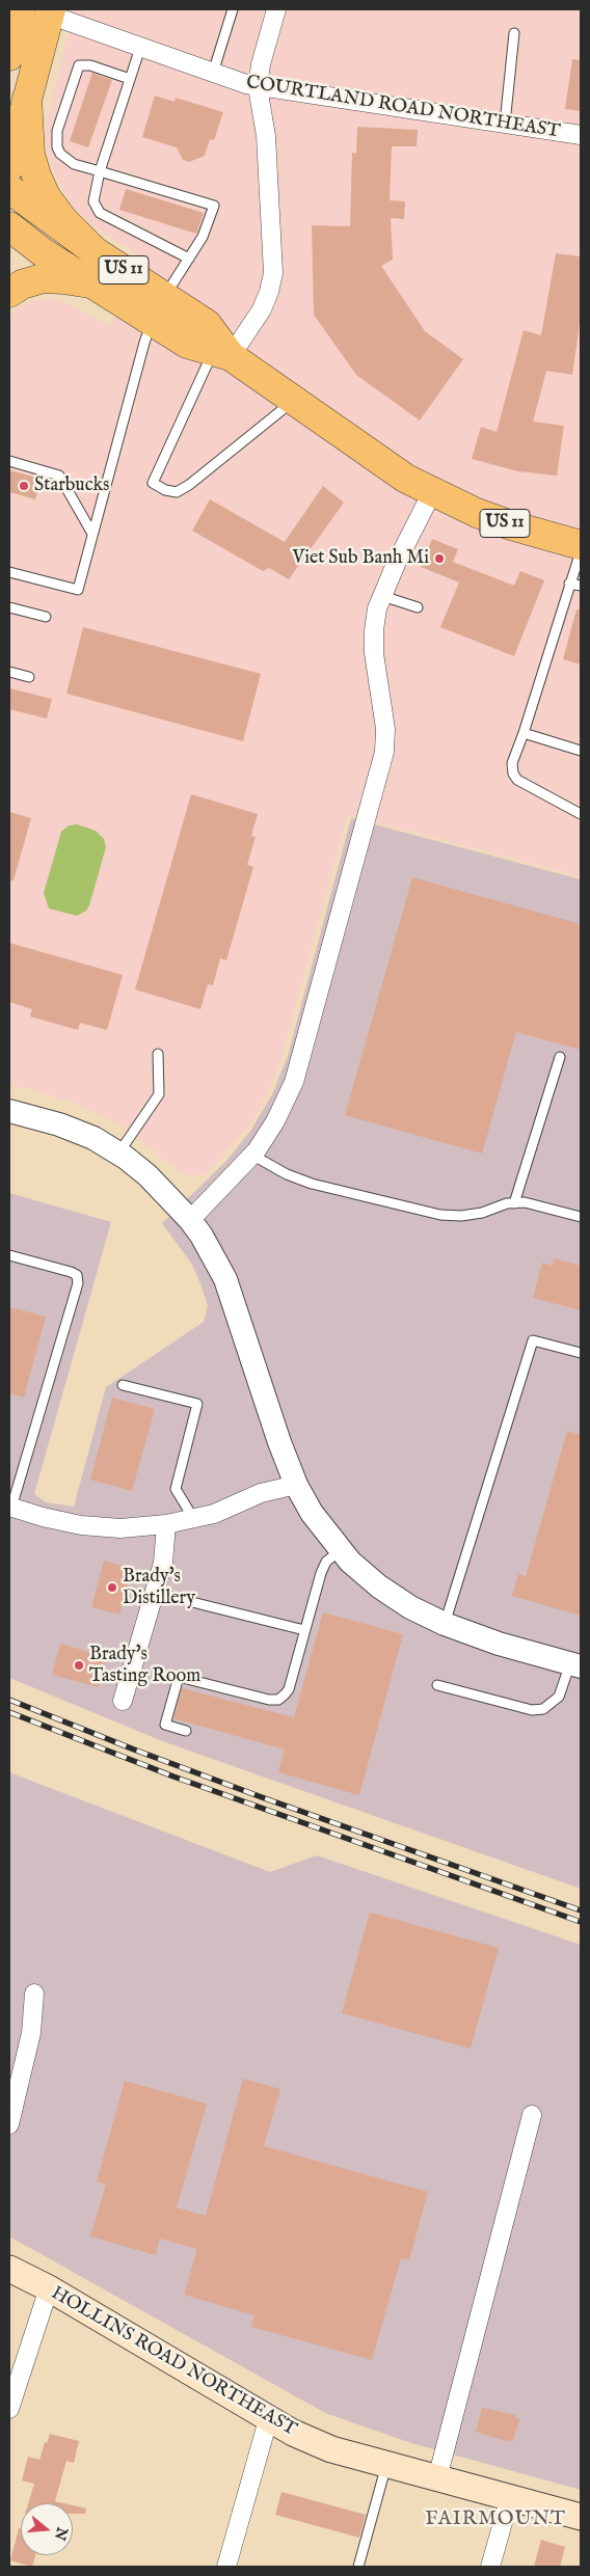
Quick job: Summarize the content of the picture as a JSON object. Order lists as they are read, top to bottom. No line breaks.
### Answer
{"streets":{"main road":["US 11","HOLLINS ROAD NORTHEAST"],"street":["COURTLAND ROAD NORTHEAST"]},"districts":["FAIRMOUNT"],"places":["Starbucks","Viet Sub Banh Mi","Brady's Distillery","Brady's Tasting Room"],"north":"right"}
